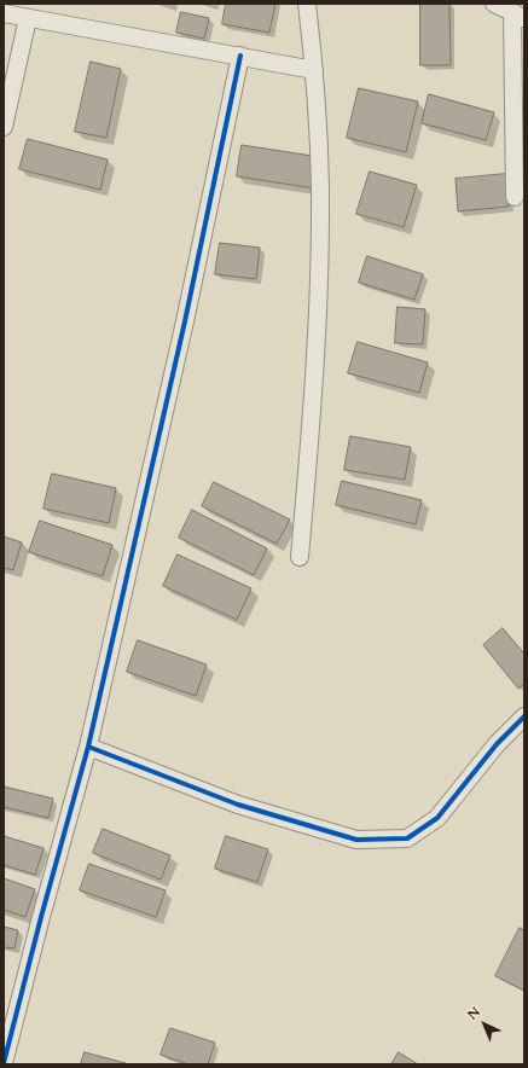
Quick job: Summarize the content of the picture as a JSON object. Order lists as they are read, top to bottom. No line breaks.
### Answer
{"north":"top left"}
